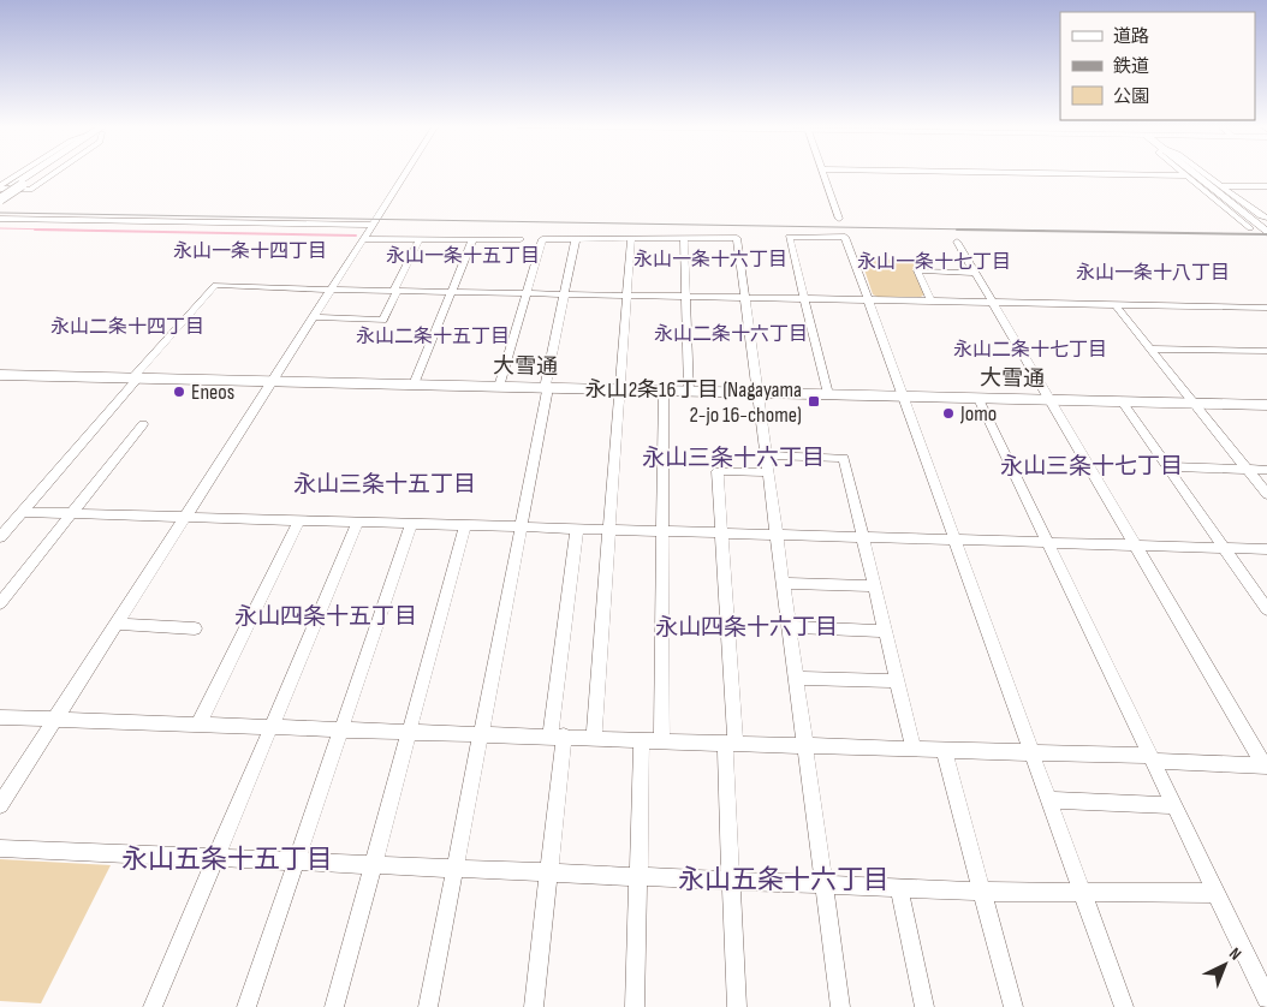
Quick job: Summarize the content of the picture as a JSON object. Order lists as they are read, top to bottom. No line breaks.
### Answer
{"streets":{"highway":["大雪通"]},"districts":["永山一条十四丁目","永山一条十五丁目","永山一条十六丁目","永山一条十七丁目","永山一条十八丁目","永山二条十四丁目","永山二条十六丁目","永山二条十五丁目","永山二条十七丁目","永山三条十六丁目","永山三条十七丁目","永山三条十五丁目","永山四条十五丁目","永山四条十六丁目","永山五条十五丁目","永山五条十六丁目"],"places":{"other":["Eneos","Jomo"],"transit":["永山2条16丁目 (Nagayama 2-jo 16-chome)"]},"legend":["道路","鉄道","公園"],"north":"top right"}
